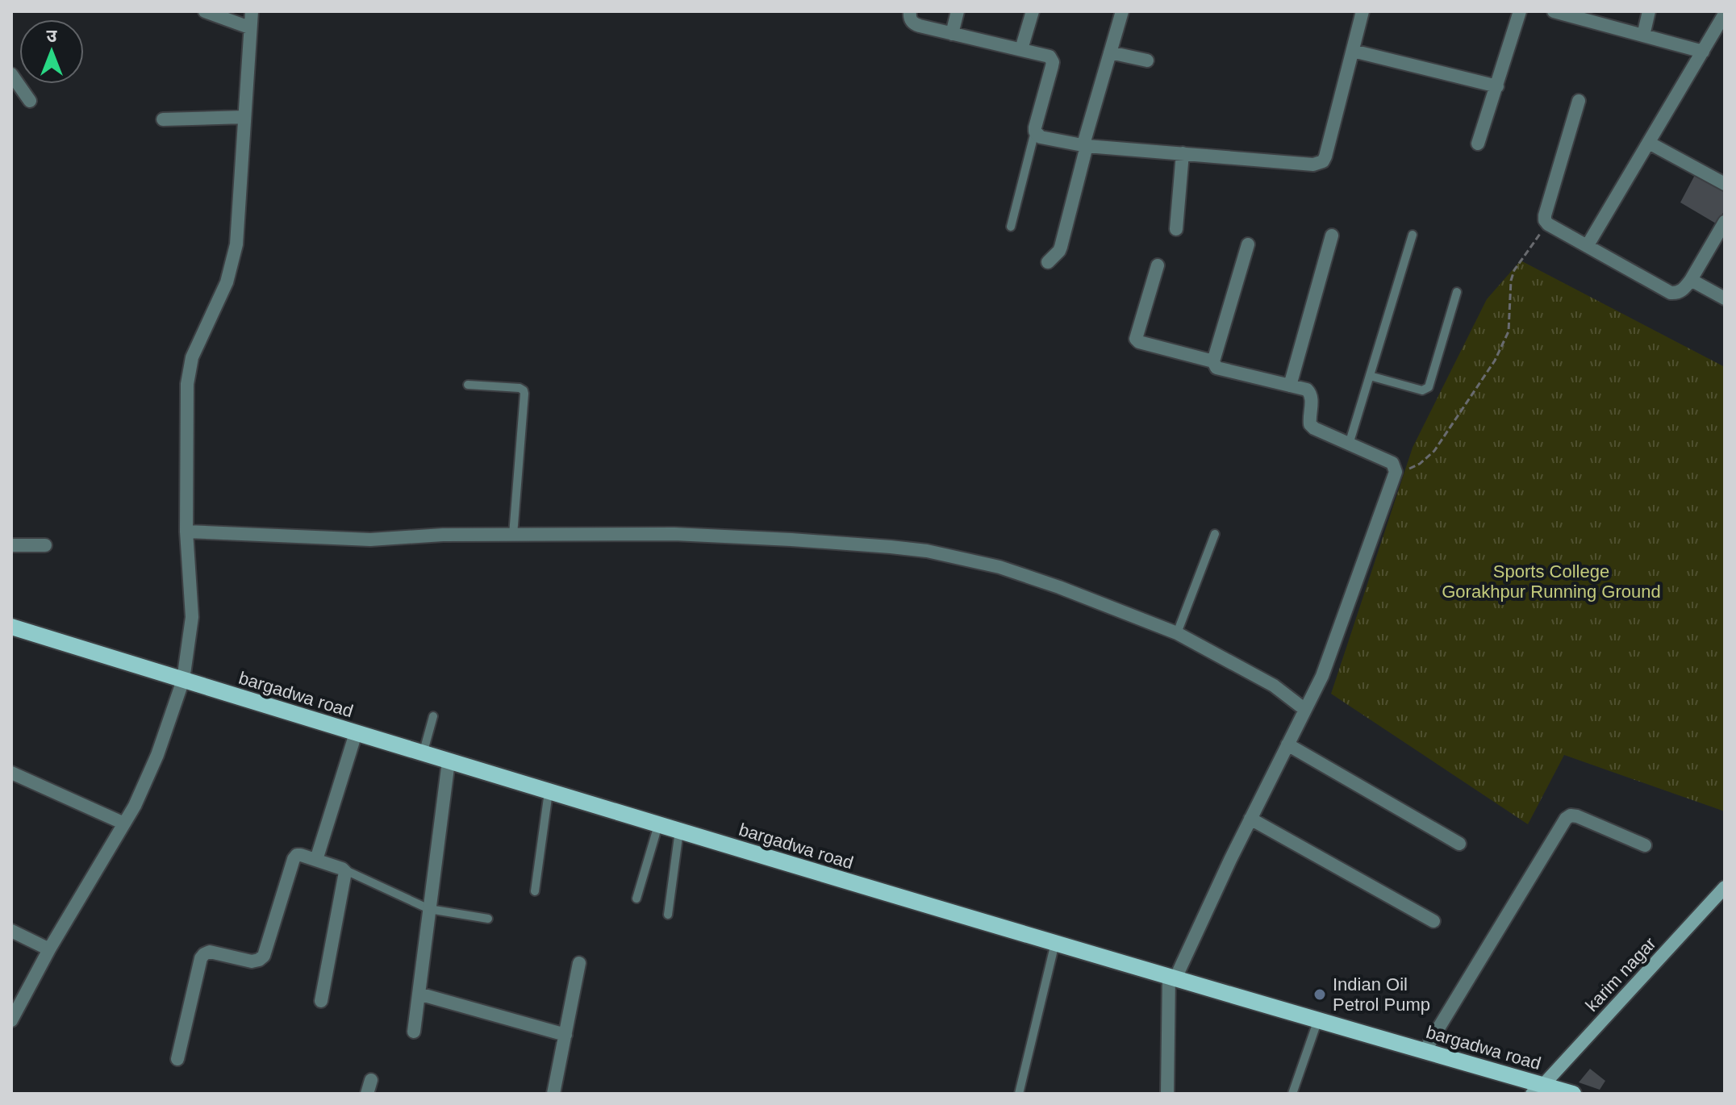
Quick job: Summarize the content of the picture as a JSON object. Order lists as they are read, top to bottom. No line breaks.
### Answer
{"streets":{"main road":["bargadwa road"],"street":["karim nagar"]},"crossings":[["bargadwa road","karim nagar"]],"parks":["Sports College Gorakhpur Running Ground"],"places":["Indian Oil Petrol Pump"],"north":"top"}
